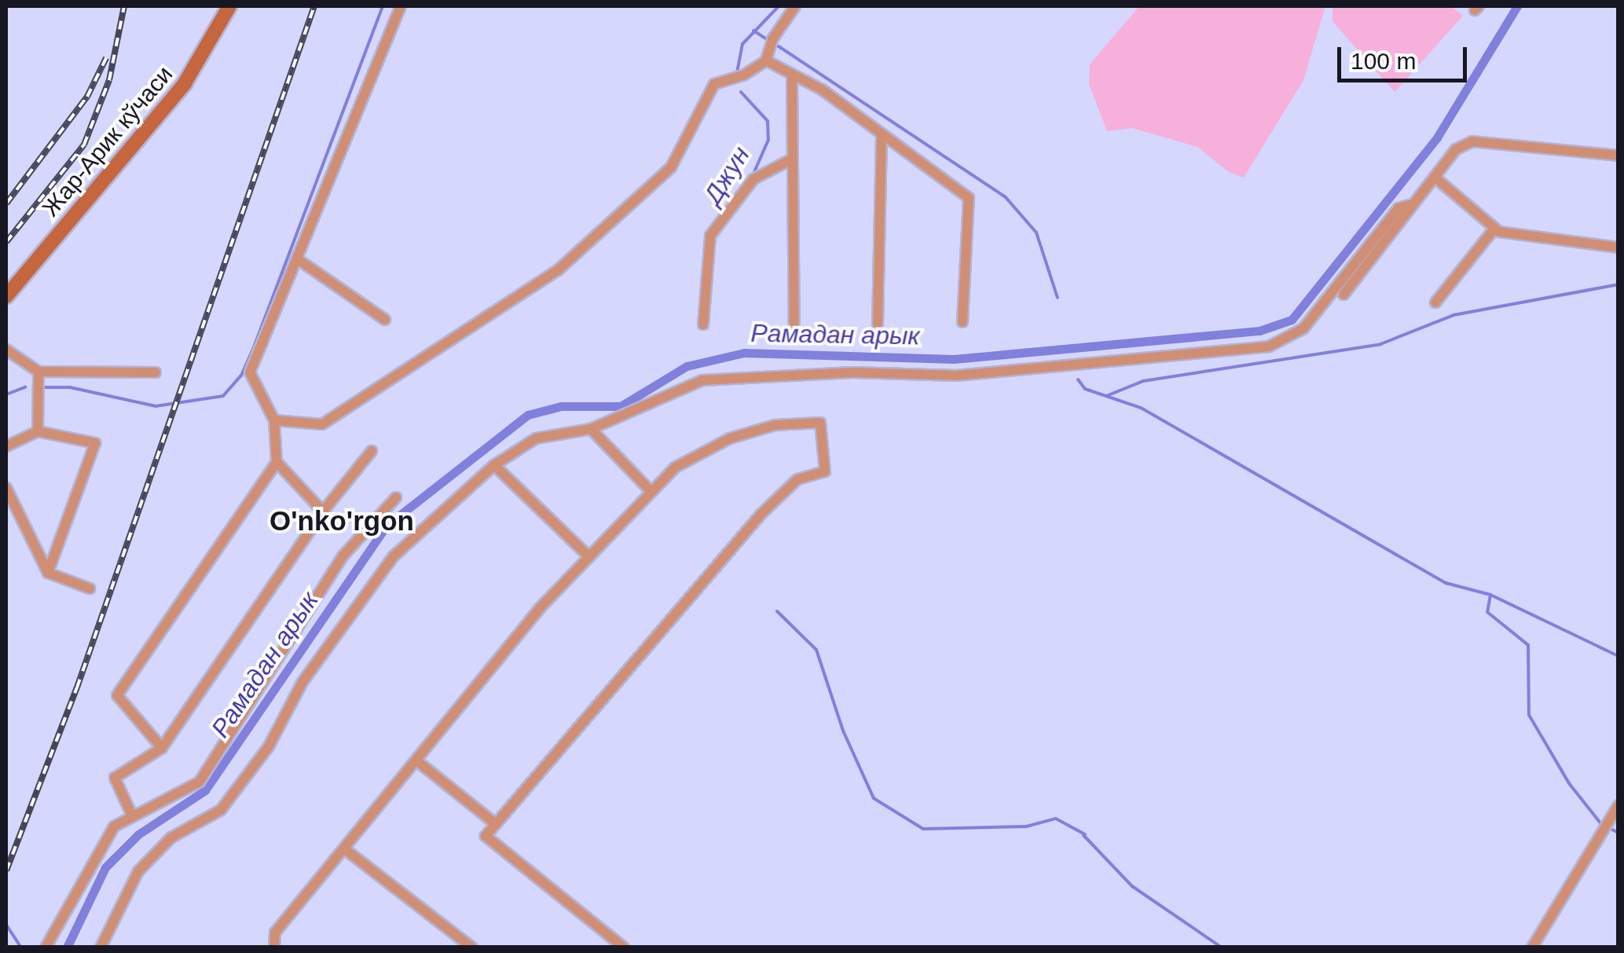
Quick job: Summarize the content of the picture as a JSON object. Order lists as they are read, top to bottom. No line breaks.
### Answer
{"streets":{"main road":["Жар-Арик кўчаси"]},"districts":["O'nko'rgon"],"water":["Джун","Рамадан арык"],"scale_bar":"100 m"}
